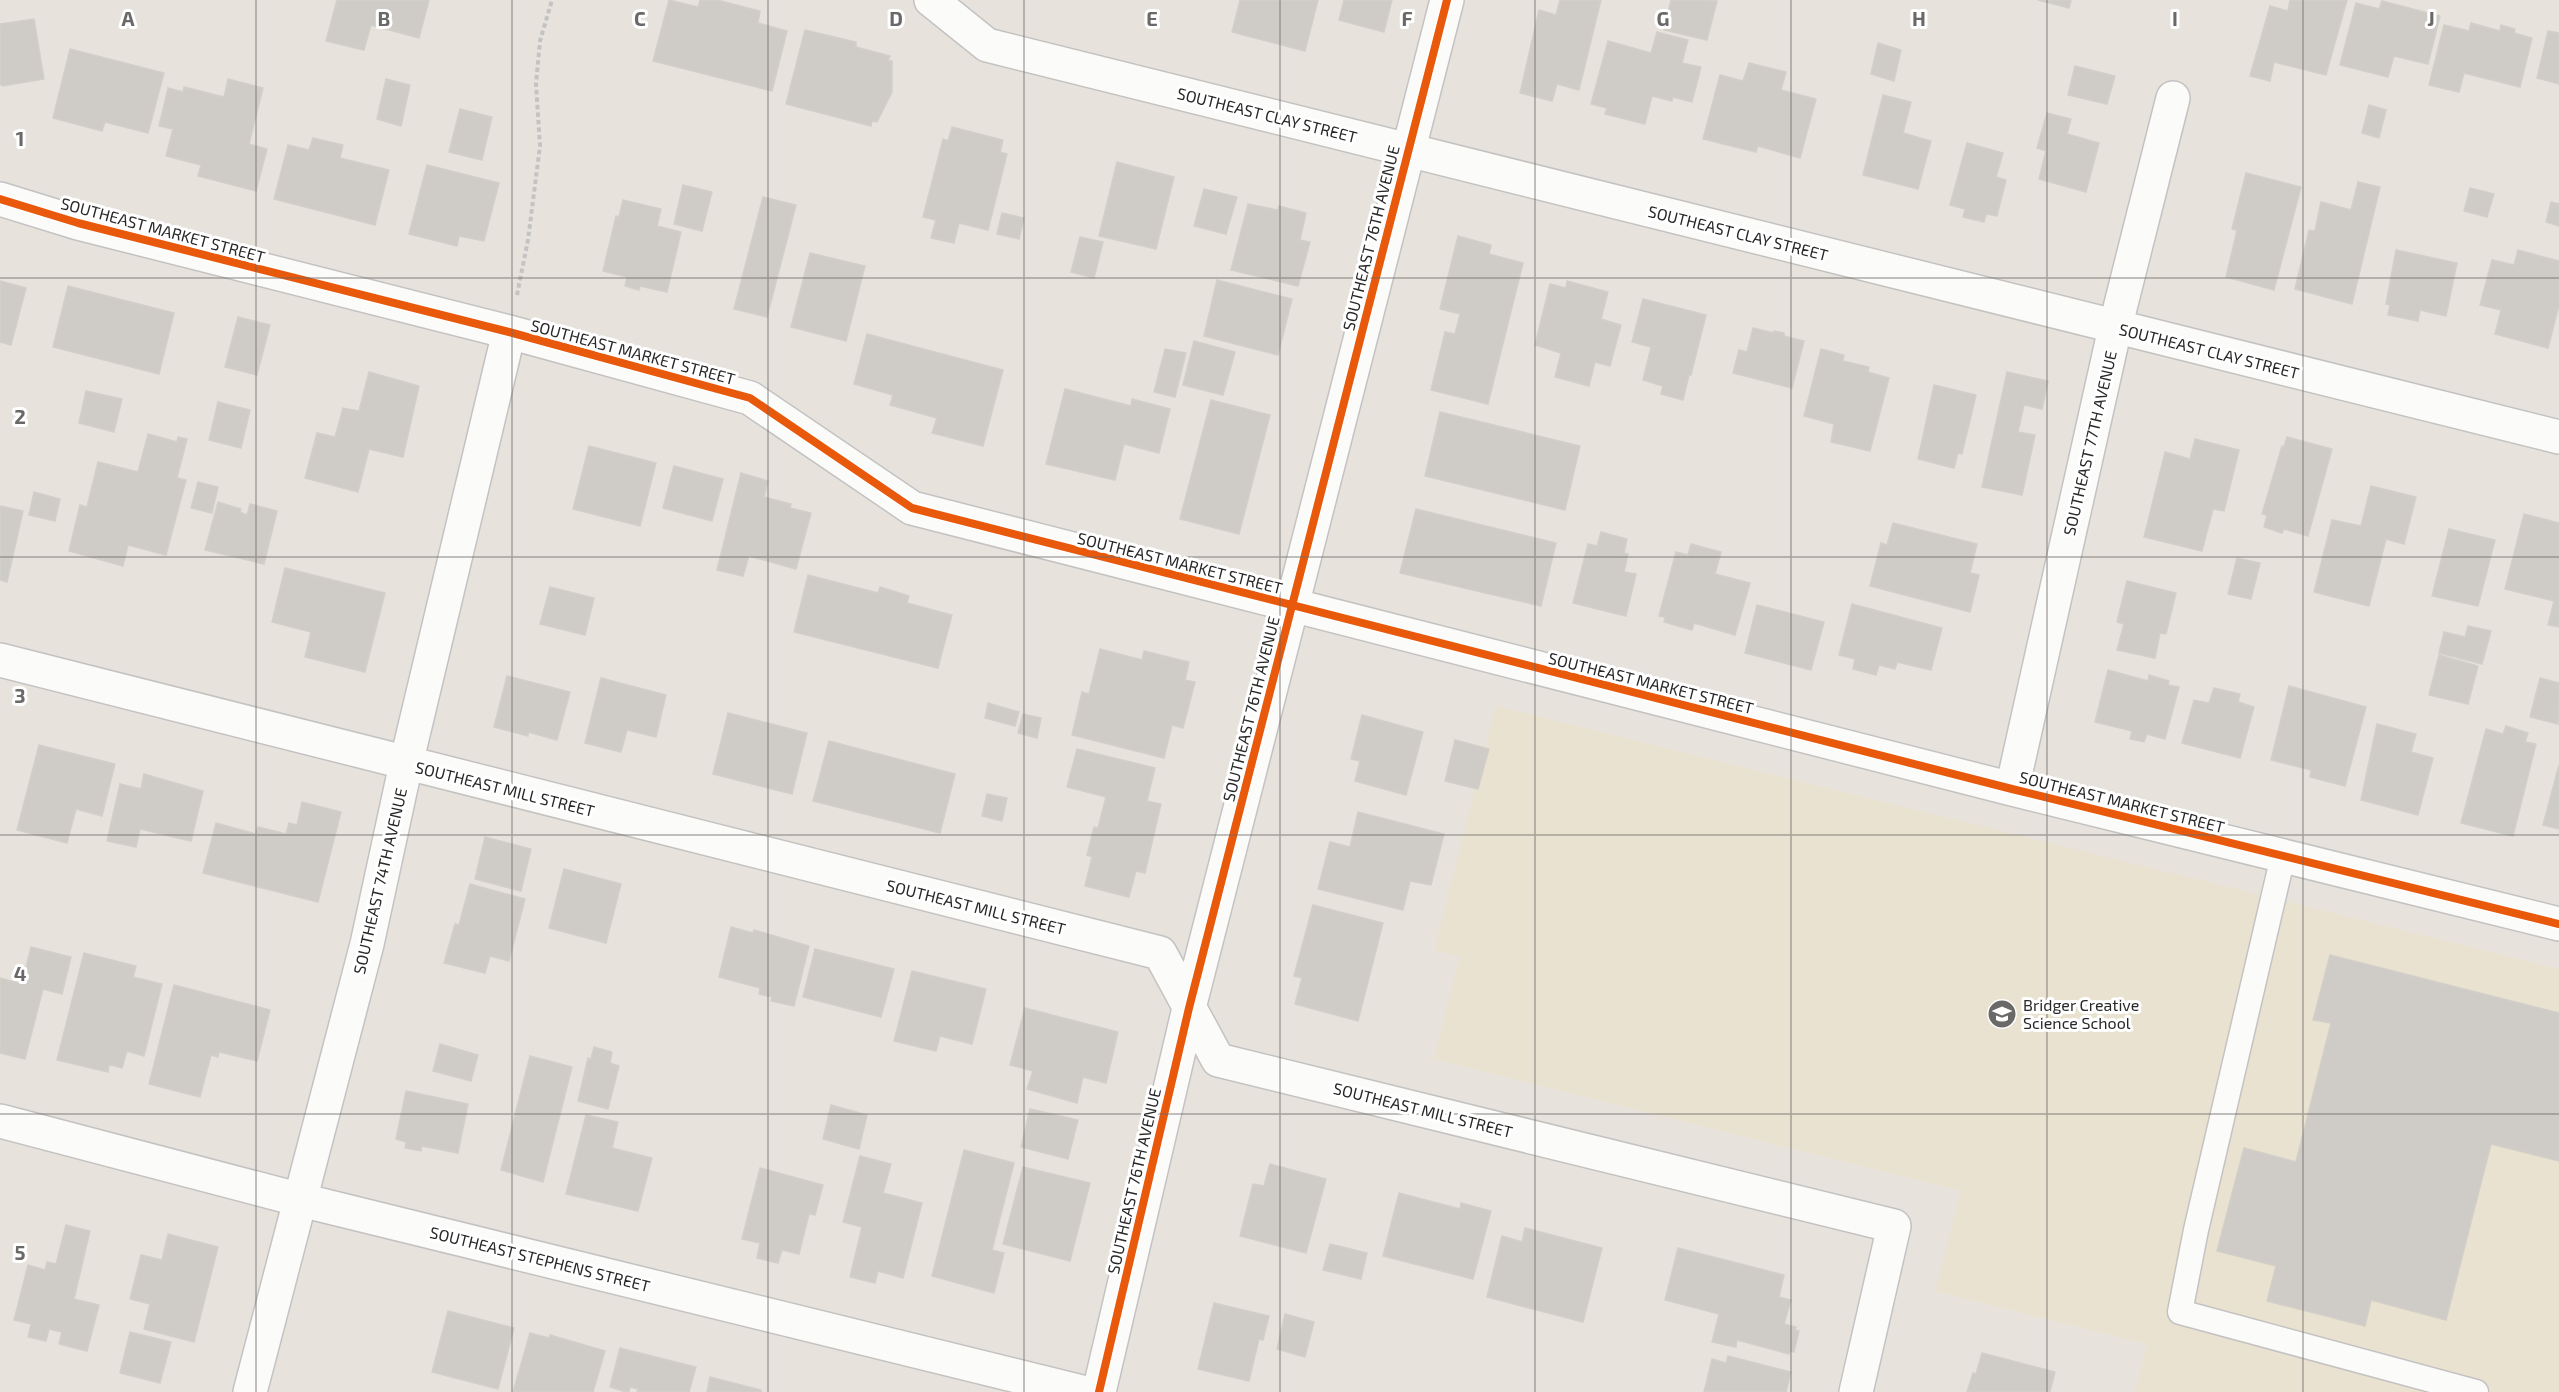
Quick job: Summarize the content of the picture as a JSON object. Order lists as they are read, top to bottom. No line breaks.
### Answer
{"streets":{"street":["SOUTHEAST CLAY STREET","SOUTHEAST MARKET STREET","SOUTHEAST 76TH AVENUE","SOUTHEAST 77TH AVENUE","SOUTHEAST MILL STREET","SOUTHEAST 74TH AVENUE","SOUTHEAST STEPHENS STREET"]},"crossings":[["SOUTHEAST CLAY STREET","SOUTHEAST 76TH AVENUE"],["SOUTHEAST CLAY STREET","SOUTHEAST 77TH AVENUE"],["SOUTHEAST MARKET STREET","SOUTHEAST 76TH AVENUE"],["SOUTHEAST MARKET STREET","SOUTHEAST 77TH AVENUE"],["SOUTHEAST MARKET STREET","SOUTHEAST 74TH AVENUE"],["SOUTHEAST 76TH AVENUE","SOUTHEAST MILL STREET"],["SOUTHEAST MILL STREET","SOUTHEAST 74TH AVENUE"],["SOUTHEAST 74TH AVENUE","SOUTHEAST STEPHENS STREET"]],"places":{"school or university":["Bridger Creative Science School"]},"grid":{"columns":["A","B","C","D","E","F","G","H","I","J"],"rows":["1","2","3","4","5"]}}
